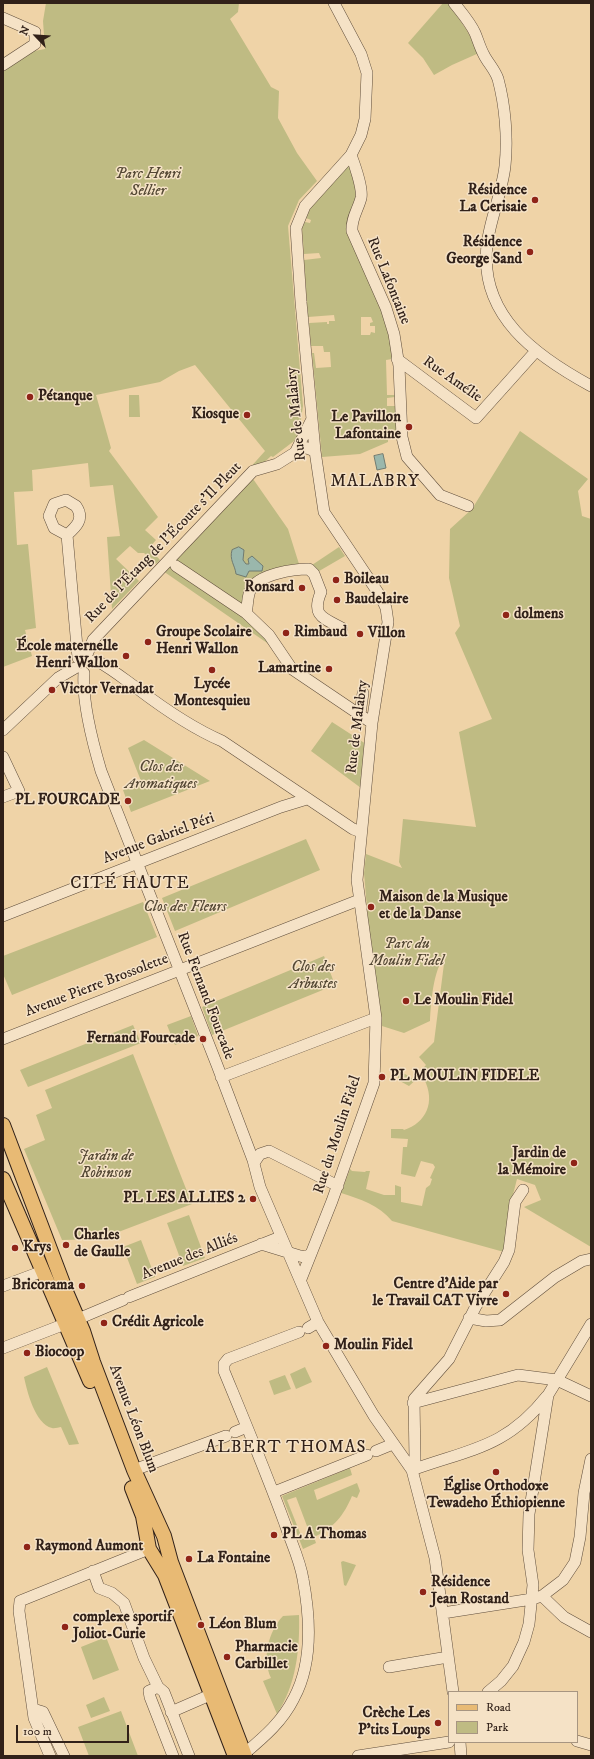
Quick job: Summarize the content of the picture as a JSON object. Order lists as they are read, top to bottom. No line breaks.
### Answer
{"streets":{"main road":["Avenue Léon Blum"],"street":["Rue Lafontaine","Rue Amélie","Rue de Malabry","Rue de l'Étang de l'Écoute s'Il Pleut","Avenue Gabriel Péri","Avenue Pierre Brossolette","Rue Fernand Fourcade","Rue du Moulin Fidel","Avenue des Alliés"]},"crossings":[["Rue Lafontaine","Rue Amélie"],["Rue Lafontaine","Rue de Malabry"],["Rue de Malabry","Rue de l'Étang de l'Écoute s'Il Pleut"],["Rue de Malabry","Rue du Moulin Fidel"],["Rue de l'Étang de l'Écoute s'Il Pleut","Rue Fernand Fourcade"],["Avenue Gabriel Péri","Rue Fernand Fourcade"],["Avenue Pierre Brossolette","Rue Fernand Fourcade"],["Avenue Pierre Brossolette","Rue du Moulin Fidel"],["Rue Fernand Fourcade","Rue du Moulin Fidel"],["Rue Fernand Fourcade","Avenue des Alliés"],["Avenue des Alliés","Avenue Léon Blum"]],"districts":["MALABRY","CITÉ HAUTE","ALBERT THOMAS"],"parks":["Parc Henri Sellier","Clos des Aromatiques","Clos des Fleurs","Parc du Moulin Fidel","Clos des Arbustes","Jardin de Robinson"],"places":["Résidence La Cerisaie","Résidence George Sand","Pétanque","Kiosque","Le Pavillon Lafontaine","Boileau","Ronsard","Baudelaire","dolmens","Rimbaud","Villon","Groupe Scolaire Henri Wallon","École maternelle Henri Wallon","Lamartine","Lycée Montesquieu","Victor Vernadat","PL FOURCADE","Maison de la Musique et de la Danse","Le Moulin Fidel","Fernand Fourcade","PL MOULIN FIDELE","Jardin de la Mémoire","PL LES ALLIES 2","Charles de Gaulle","Krys","Bricorama","Centre d'Aide par le Travail CAT Vivre","Crédit Agricole","Moulin Fidel","Biocoop","Église Orthodoxe Tewadeho Éthiopienne","PL A Thomas","Raymond Aumont","La Fontaine","Résidence Jean Rostand","Léon Blum","complexe sportif Joliot-Curie","Pharmacie Carbillet","Crèche Les P'tits Loups"],"legend":["Road","Park"],"scale_bar":"100 m","north":"top left"}
